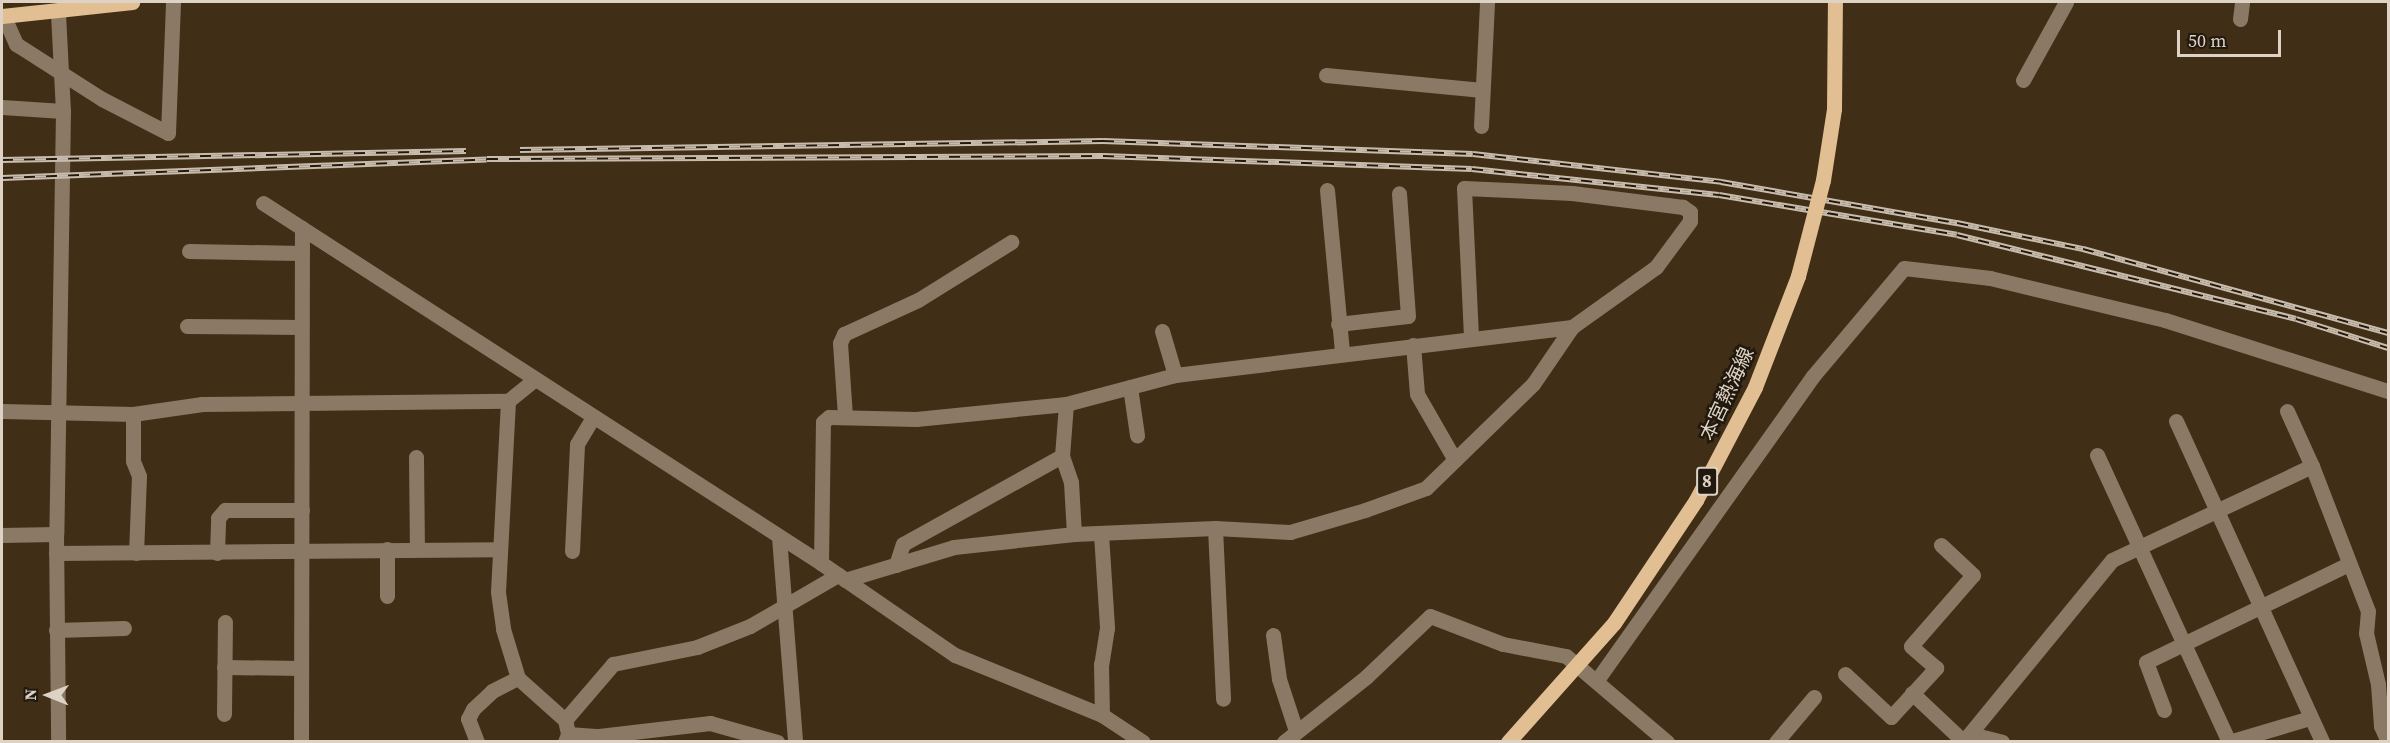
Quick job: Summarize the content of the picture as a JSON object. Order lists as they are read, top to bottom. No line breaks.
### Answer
{"streets":{"main road":["本宮熱海線","8"]},"scale_bar":"50 m","north":"left"}
